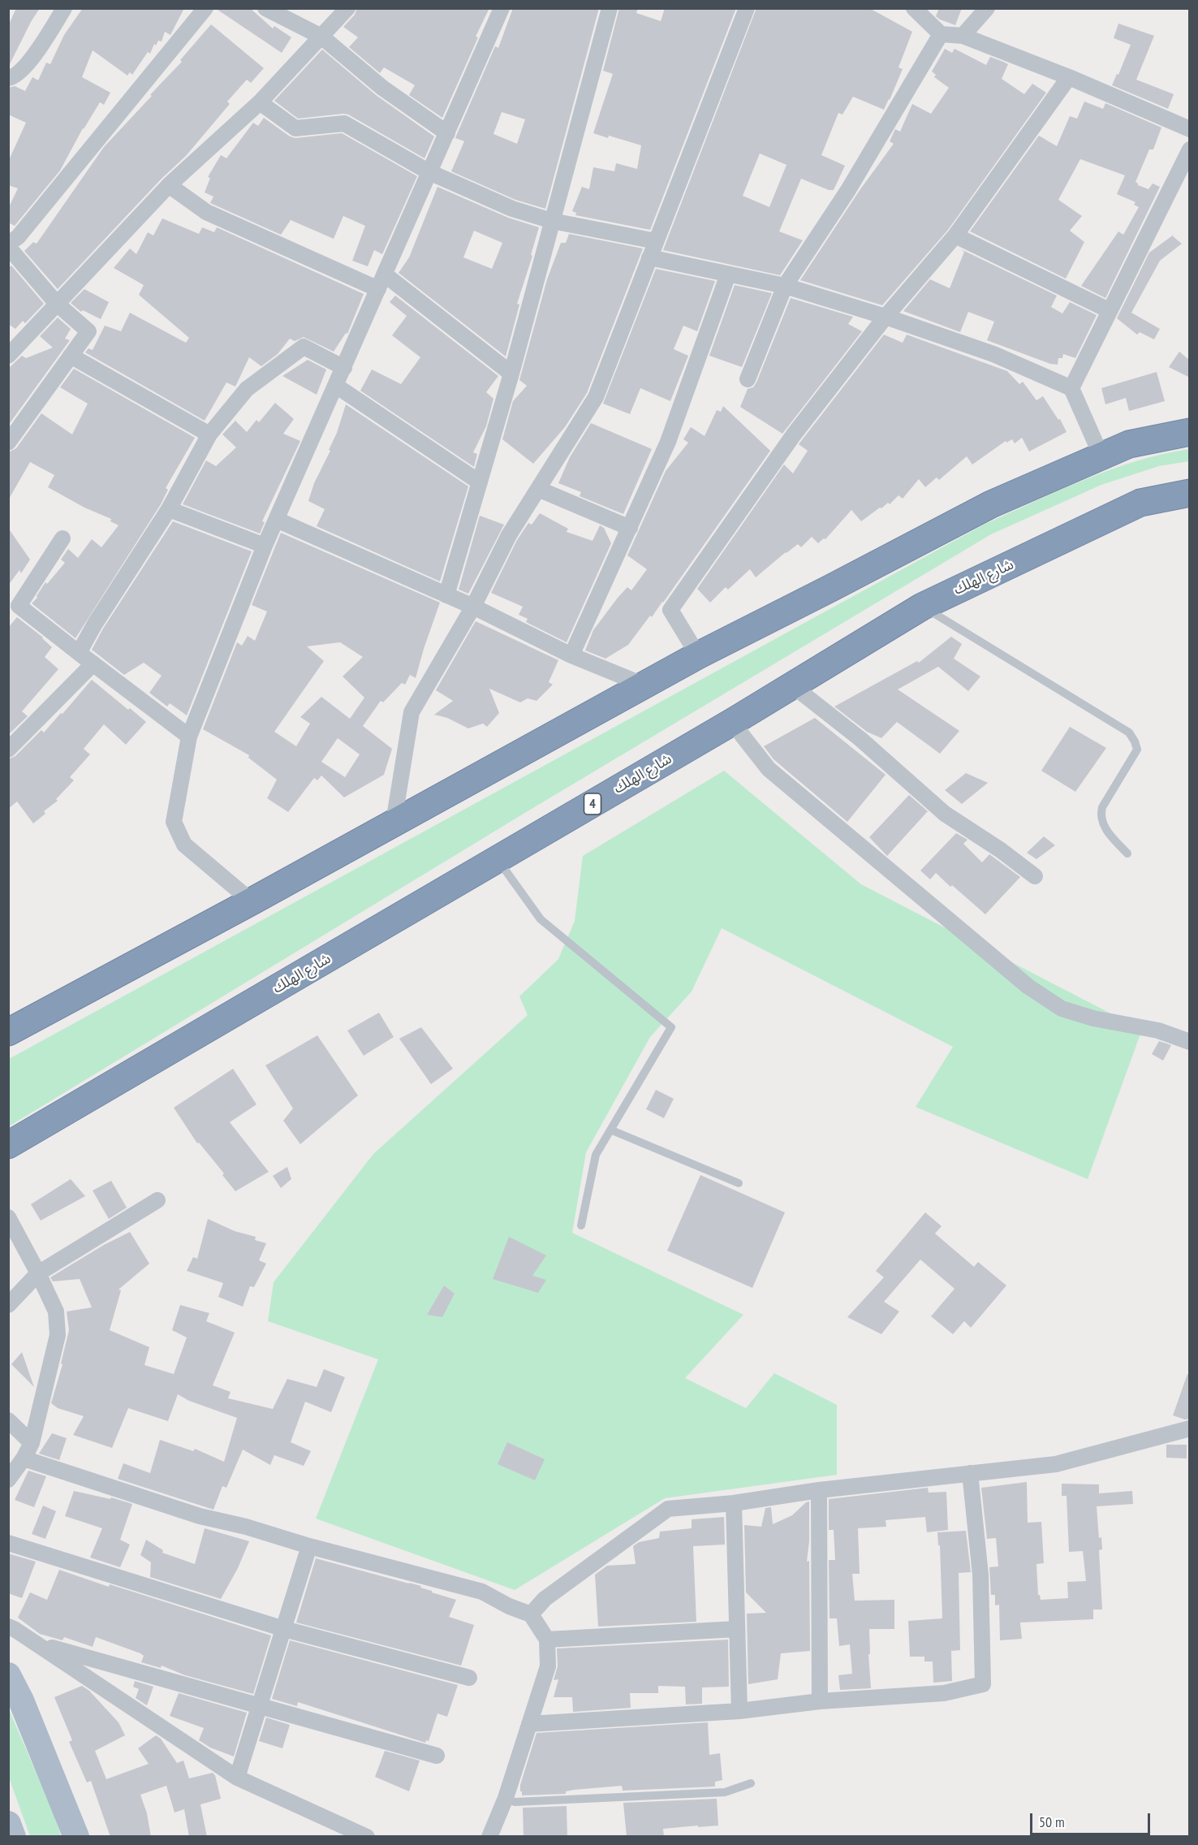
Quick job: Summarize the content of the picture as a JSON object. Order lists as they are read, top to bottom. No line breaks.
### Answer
{"streets":{"highway":["شارع الهلك","4"]},"scale_bar":"50 m"}
